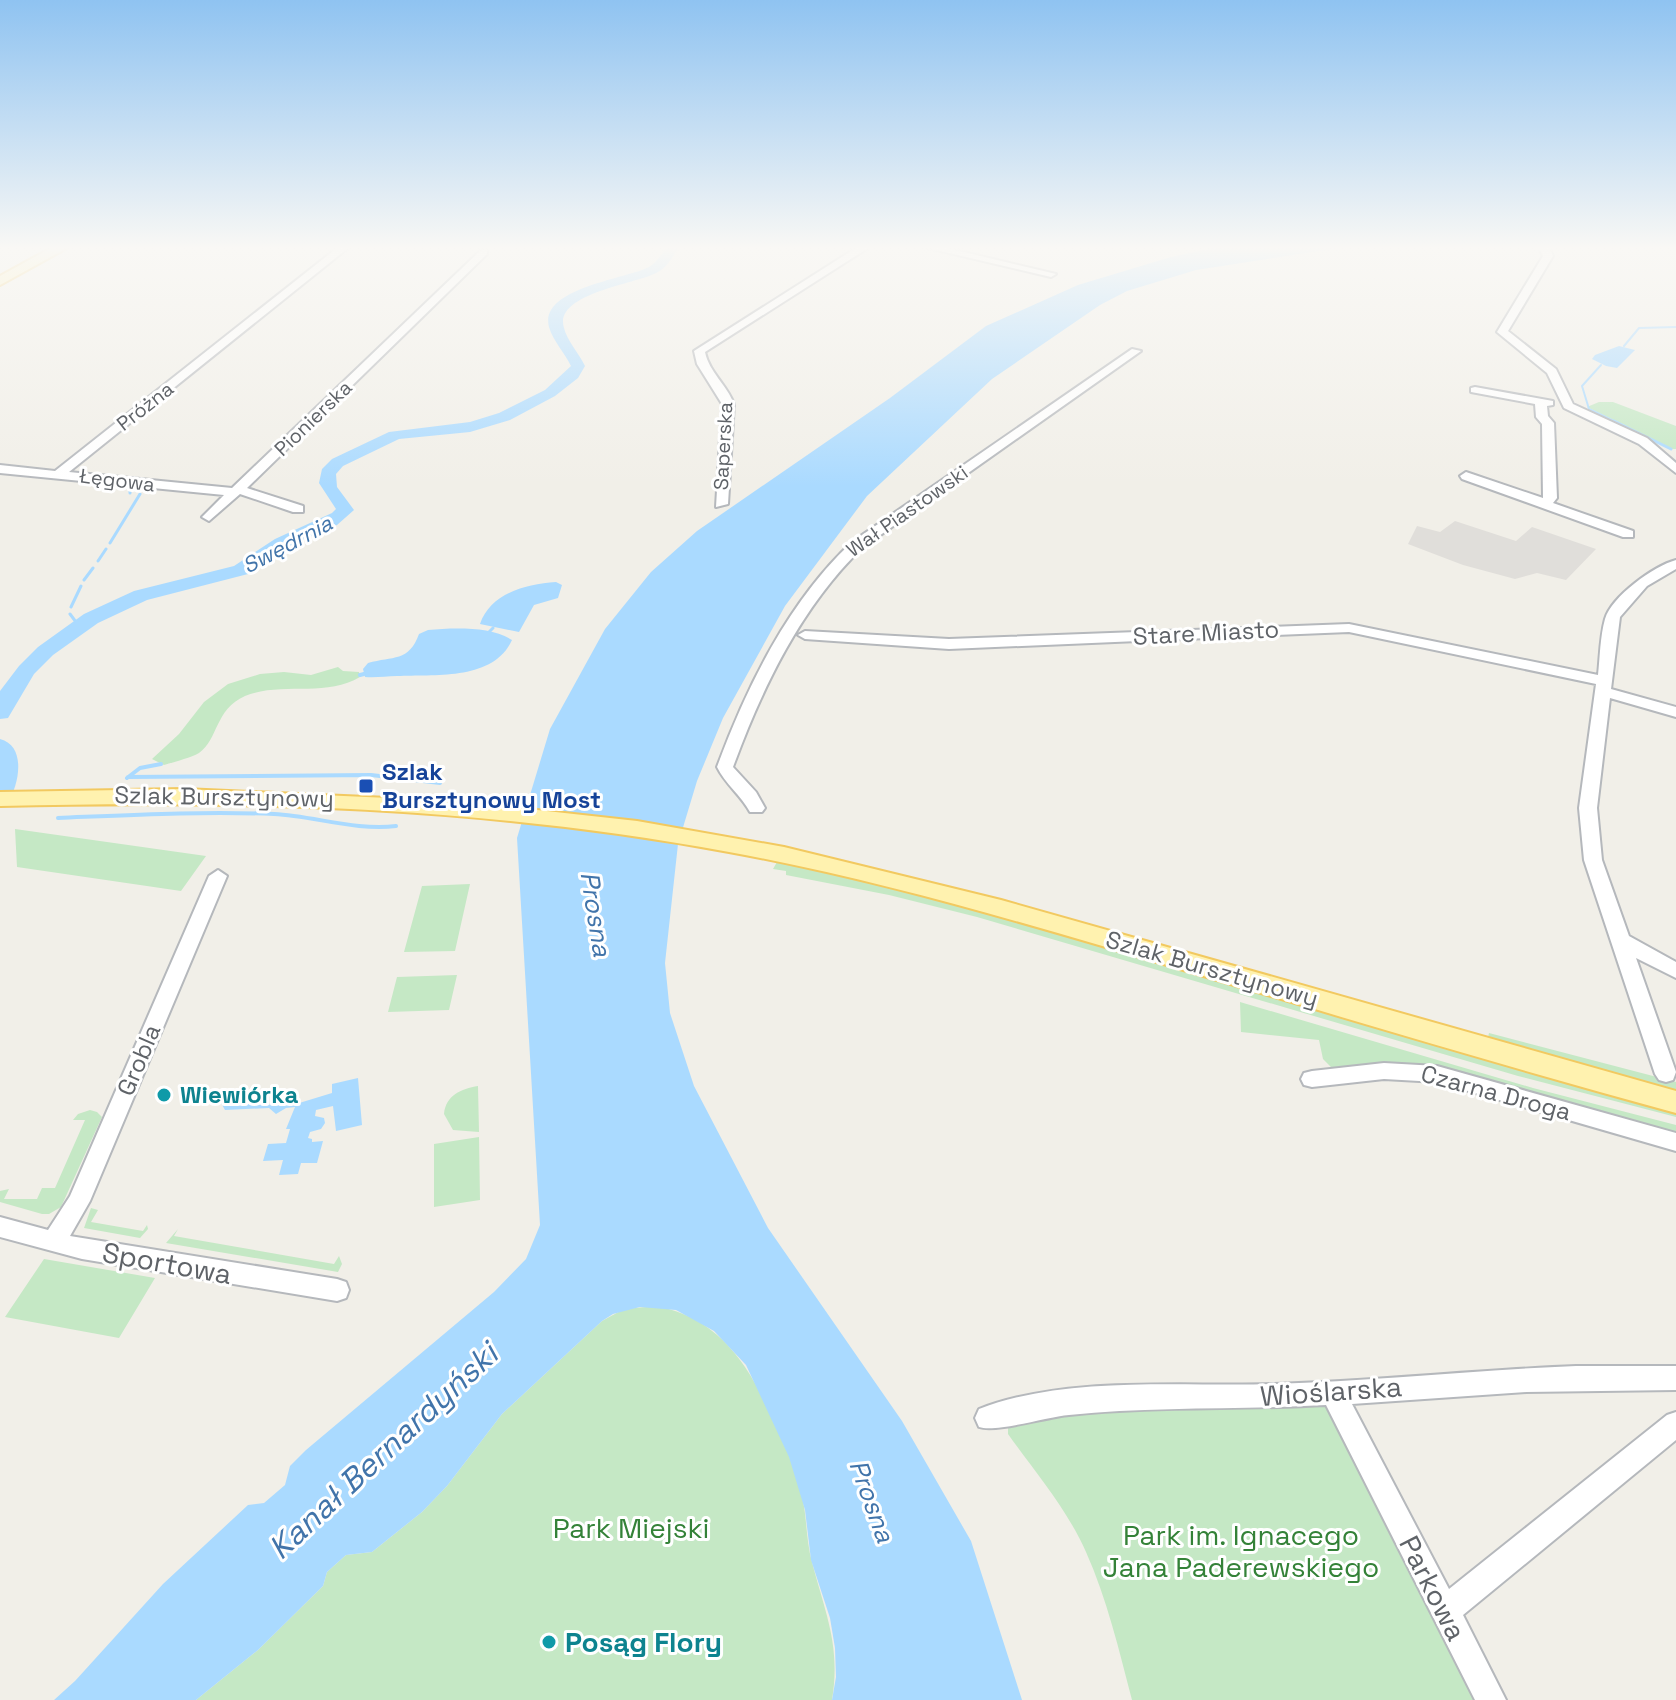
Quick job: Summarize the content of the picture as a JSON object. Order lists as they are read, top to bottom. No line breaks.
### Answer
{"streets":{"main road":["Szlak Bursztynowy"],"street":["Próżna","Pionierska","Saperska","Łęgowa","Wał Piastowski","Stare Miasto","Grobla","Czarna Droga","Sportowa","Wioślarska","Parkowa"]},"crossings":[["Próżna","Łęgowa"],["Pionierska","Łęgowa"],["Grobla","Sportowa"],["Wioślarska","Parkowa"]],"water":["Swędrnia","Prosna","Kanał Bernardyński"],"parks":["Park Miejski","Park im. Ignacego Jana Paderewskiego"],"places":{"transit":["Szlak Bursztynowy Most"],"other":["Wiewiórka","Posąg Flory"]}}
